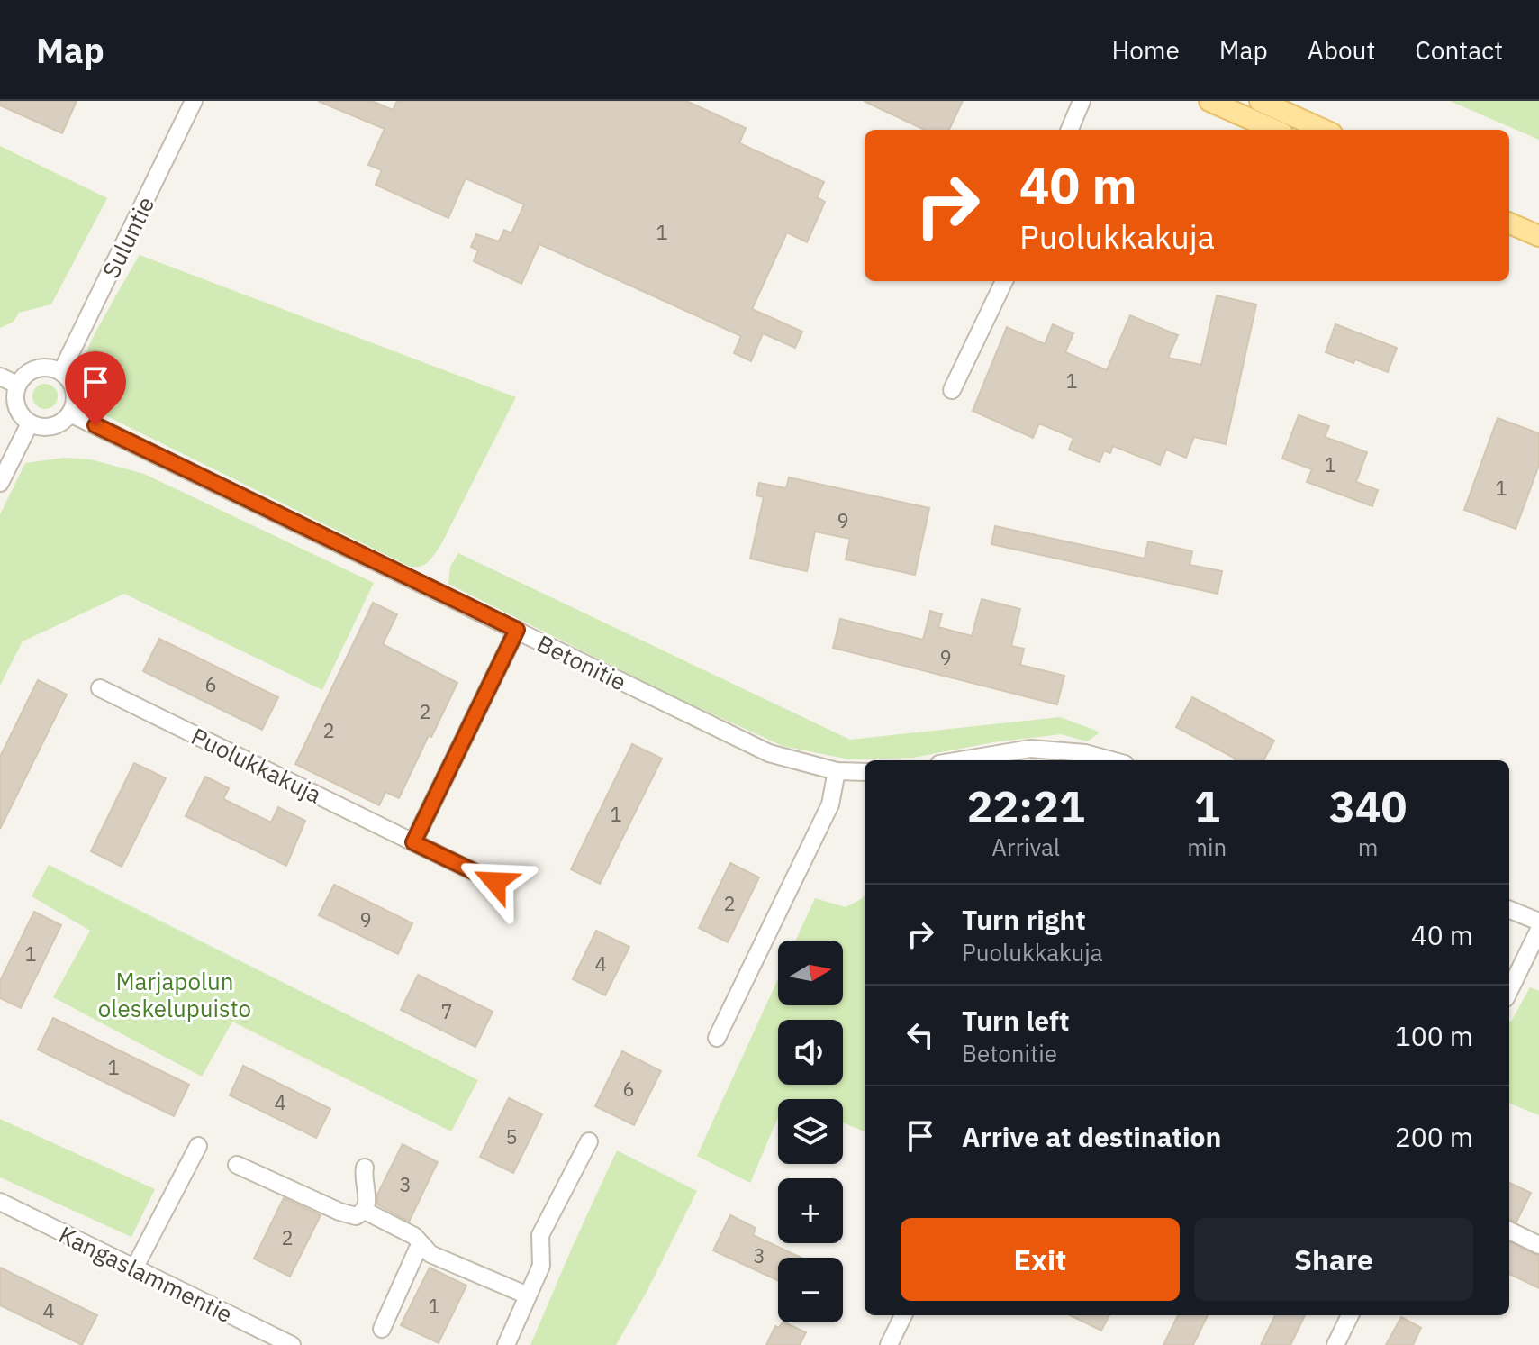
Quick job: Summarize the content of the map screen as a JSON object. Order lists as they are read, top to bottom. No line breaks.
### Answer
{"streets":{"street":["Suluntie","Betonitie","Puolukkakuja","Kangaslammentie"]},"crossings":[["Suluntie","Betonitie"]],"parks":["Marjapolun oleskelupuisto"],"house_numbers":["1","1","1","1","9","9","6","2","2","1","2","9","1","4","7","1","6","4","5","3","2","3","1","4"],"north":"right","page":{"header":"Map","nav":["Home","Map","About","Contact"],"turn":["40 m","Puolukkakuja"],"eta":["22:21","Arrival","1","min","340","m"],"list":[{"name":"Turn right","note":"Puolukkakuja","value":"40 m"},{"name":"Turn left","note":"Betonitie","value":"100 m"},{"name":"Arrive at destination","value":"200 m"}],"map_buttons":["+","−"],"buttons":["Exit","Share"]}}
